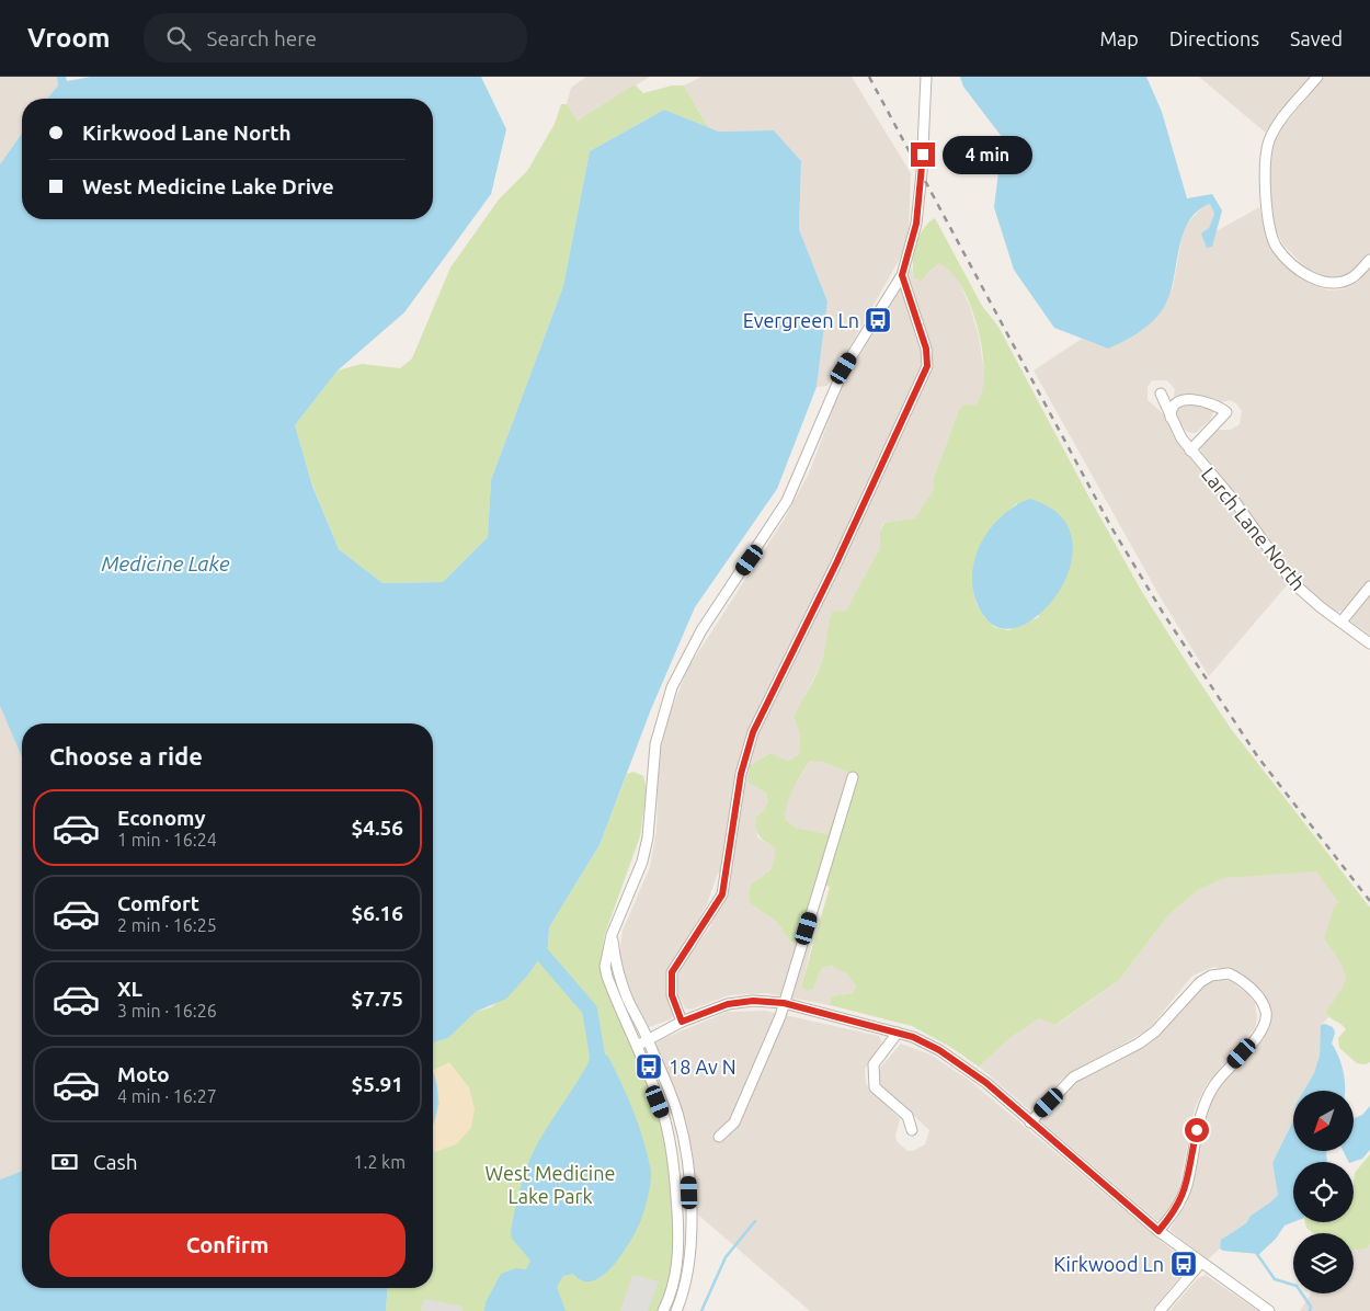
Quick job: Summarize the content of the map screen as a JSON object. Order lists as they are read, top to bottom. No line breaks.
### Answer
{"streets":{"street":["Larch Lane North"]},"water":["Medicine Lake"],"parks":["West Medicine Lake Park"],"places":{"bus stop":["Evergreen Ln","18 Av N","Kirkwood Ln"]},"north":"bottom left","page":{"header":"Vroom","search":"Search here","nav":["Map","Directions","Saved"],"banner":["Kirkwood Lane North","West Medicine Lake Drive"],"bubble":"4 min","heading":"Choose a ride","list":[{"name":"Economy","note":"1 min · 16:24","value":"$4.56"},{"name":"Comfort","note":"2 min · 16:25","value":"$6.16"},{"name":"XL","note":"3 min · 16:26","value":"$7.75"},{"name":"Moto","note":"4 min · 16:27","value":"$5.91"}],"pay":["Cash","1.2 km"],"buttons":"Confirm"}}
